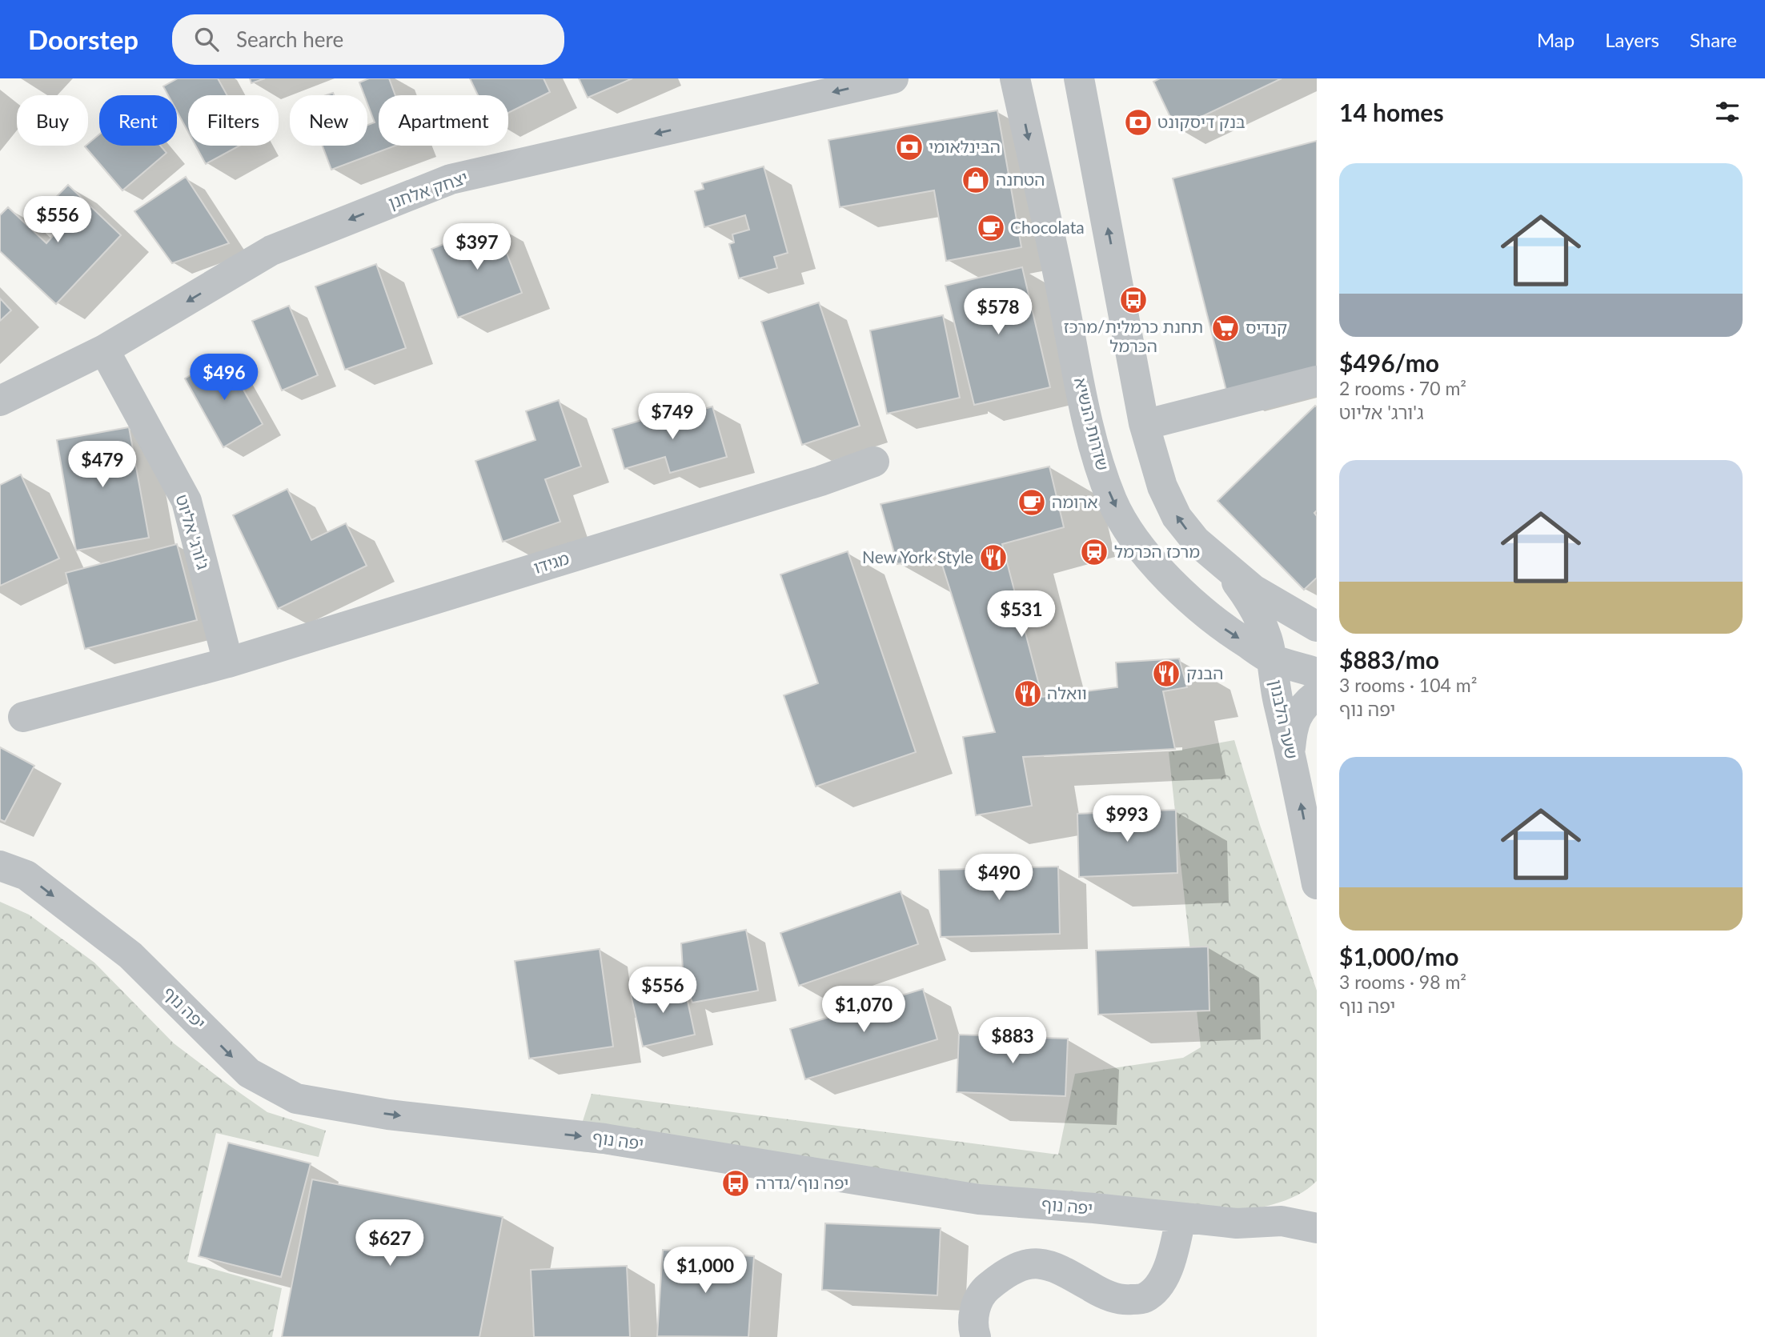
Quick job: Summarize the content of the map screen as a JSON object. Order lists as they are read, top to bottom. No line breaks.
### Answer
{"streets":{"street":["יצחק אלחנן","שדרות הנשיא","ג'ורג' אליוט","מגידו","שער הלבנון","יפה נוף"]},"crossings":[["יצחק אלחנן","ג'ורג' אליוט"],["שדרות הנשיא","שער הלבנון"],["ג'ורג' אליוט","מגידו"]],"one_way":["יצחק אלחנן","שער הלבנון","יפה נוף"],"places":{"bank":["בנק דיסקונט","הבינלאומי"],"shop":["הטחנה"],"cafe":["Chocolata","ארומה"],"bus stop":["תחנת כרמלית/מרכז הכרמל","יפה נוף/גדרה"],"supermarket":["קנדיס"],"station":["מרכז הכרמל"],"restaurant":["New York Style","הבנק","וואלה"]},"page":{"header":"Doorstep","search":"Search here","nav":["Map","Layers","Share"],"heading":"14 homes","chip":["Buy","Rent","Filters","New","Apartment"],"list":[{"name":"$496/mo","note":"2 rooms · 70 m² · ג'ורג' אליוט"},{"name":"$883/mo","note":"3 rooms · 104 m² · יפה נוף"},{"name":"$1,000/mo","note":"3 rooms · 98 m² · יפה נוף"}],"price":["$556","$397","$578","$496","$749","$479","$531","$993","$490","$556","$1,070","$883","$627","$1,000"]}}
